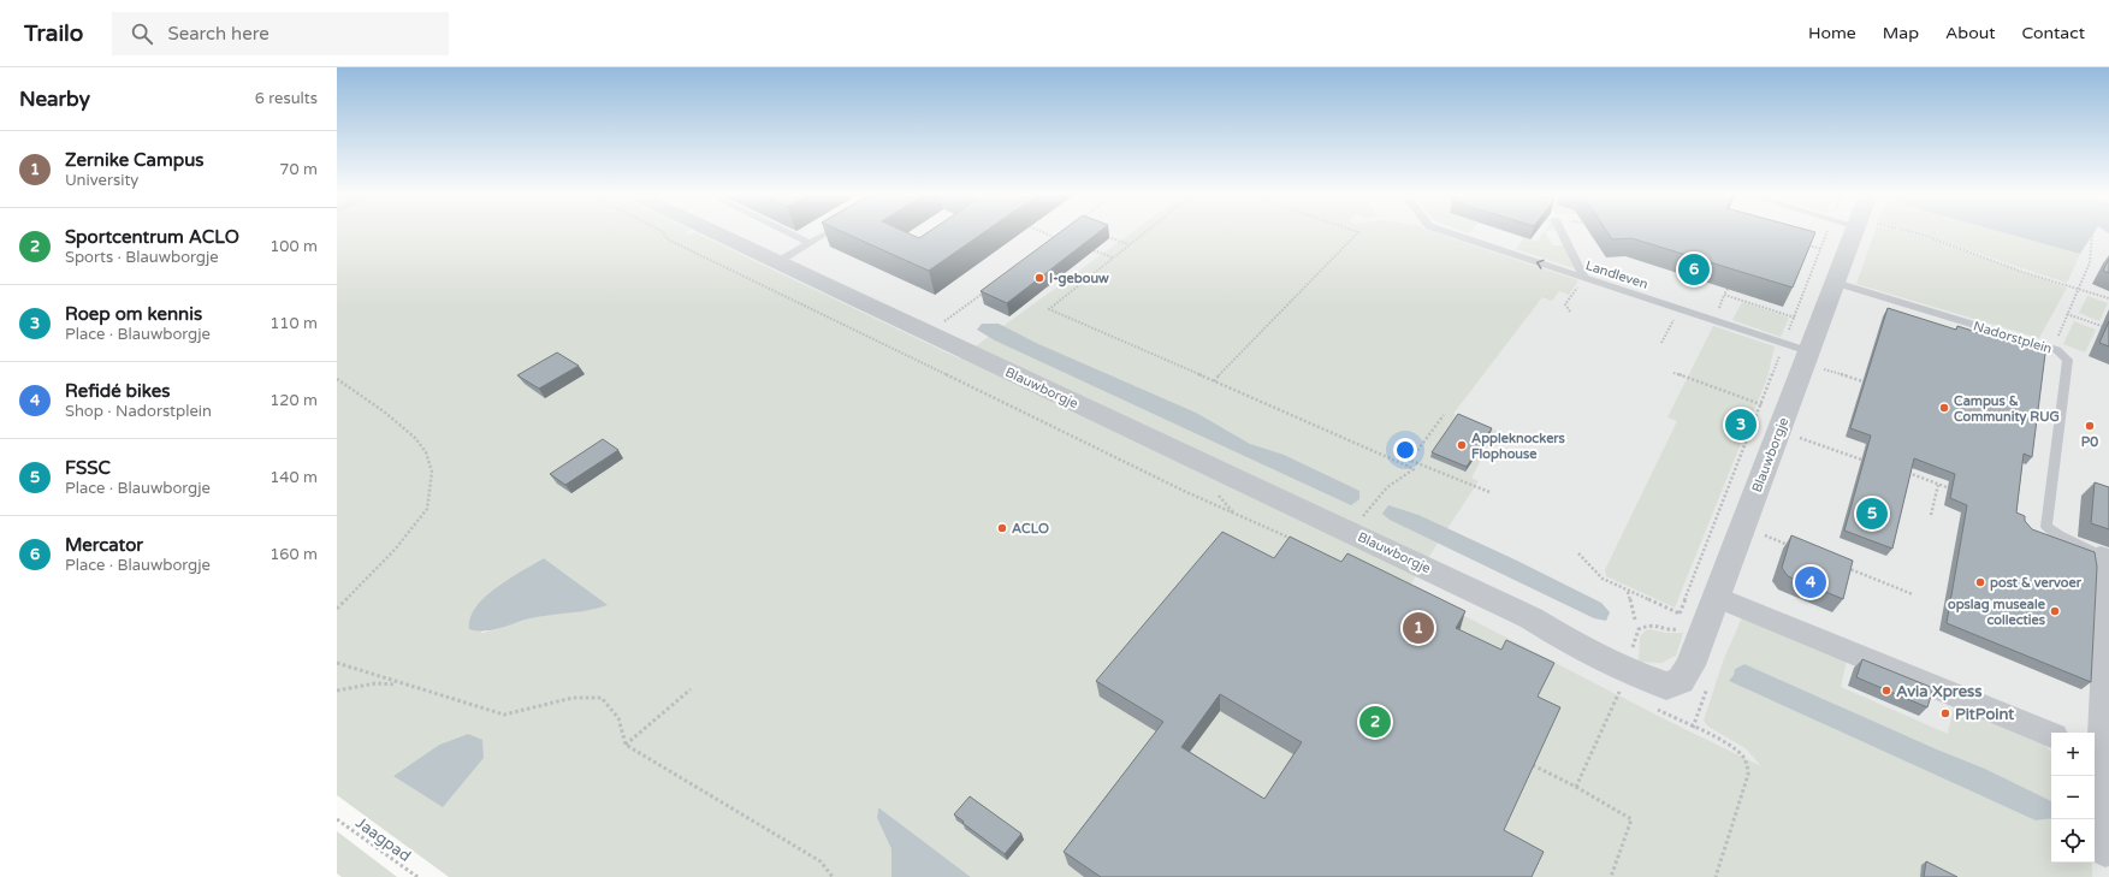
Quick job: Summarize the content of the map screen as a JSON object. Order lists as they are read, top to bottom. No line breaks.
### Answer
{"streets":{"street":["Nadorstplein","Blauwborgje"],"lane":["Landleven"],"path":["Jaagpad"]},"crossings":[["Landleven","Blauwborgje"],["Nadorstplein","Blauwborgje"]],"one_way":["Landleven"],"places":["I-gebouw","Campus & Community RUG","P0","Appleknockers Flophouse","ACLO","post & vervoer","opslag museale collecties","Avia Xpress","PitPoint"],"page":{"header":"Trailo","search":"Search here","nav":["Home","Map","About","Contact"],"heading":["Nearby","6 results"],"list":[{"mark":"1","name":"Zernike Campus","note":"University","value":"70 m"},{"mark":"2","name":"Sportcentrum ACLO","note":"Sports · Blauwborgje","value":"100 m"},{"mark":"3","name":"Roep om kennis","note":"Place · Blauwborgje","value":"110 m"},{"mark":"4","name":"Refidé bikes","note":"Shop · Nadorstplein","value":"120 m"},{"mark":"5","name":"FSSC","note":"Place · Blauwborgje","value":"140 m"},{"mark":"6","name":"Mercator","note":"Place · Blauwborgje","value":"160 m"}],"pins":["6","3","5","4","1","2"],"map_buttons":["+","−"]}}
